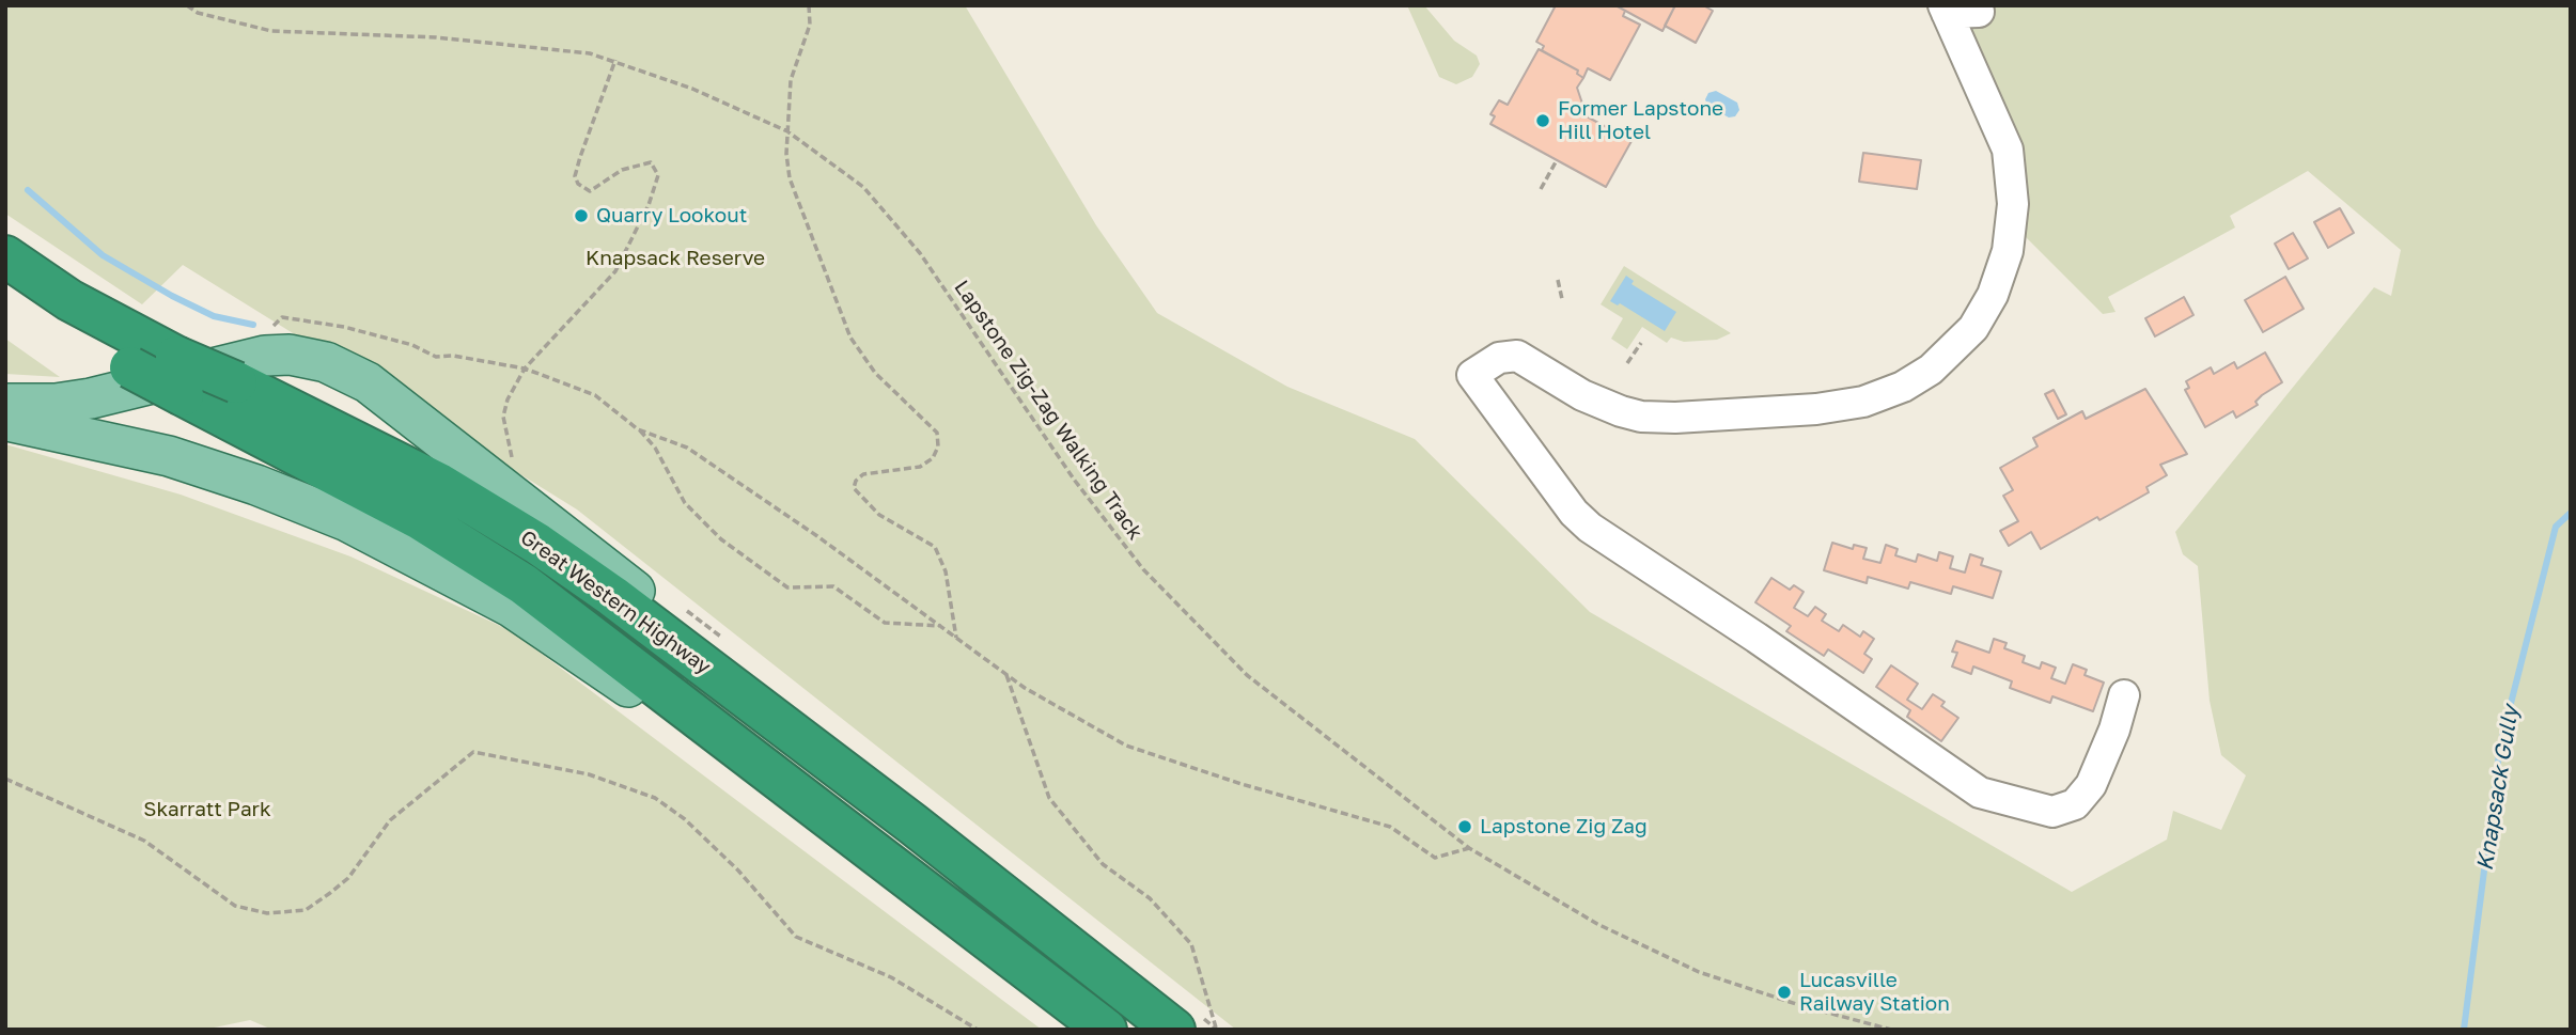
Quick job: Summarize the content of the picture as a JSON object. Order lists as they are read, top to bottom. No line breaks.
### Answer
{"streets":{"highway":["Great Western Highway"],"path":["Lapstone Zig-Zag Walking Track"]},"water":["Knapsack Gully"],"parks":["Knapsack Reserve","Skarratt Park"],"places":["Former Lapstone Hill Hotel","Quarry Lookout","Lapstone Zig Zag","Lucasville Railway Station"]}
